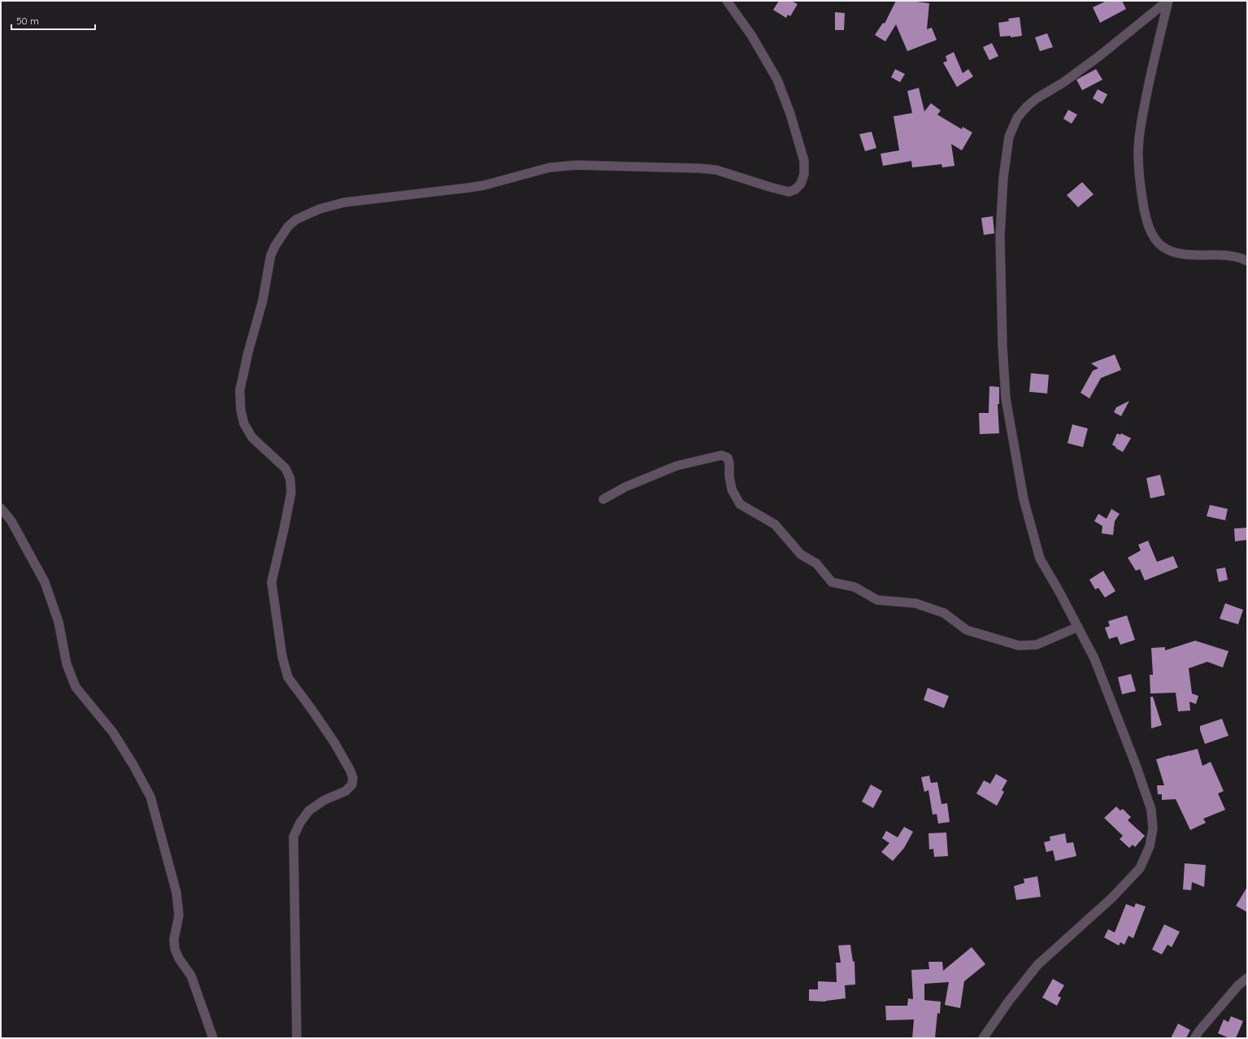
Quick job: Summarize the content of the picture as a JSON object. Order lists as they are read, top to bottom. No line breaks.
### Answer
{"scale_bar":"50 m"}
